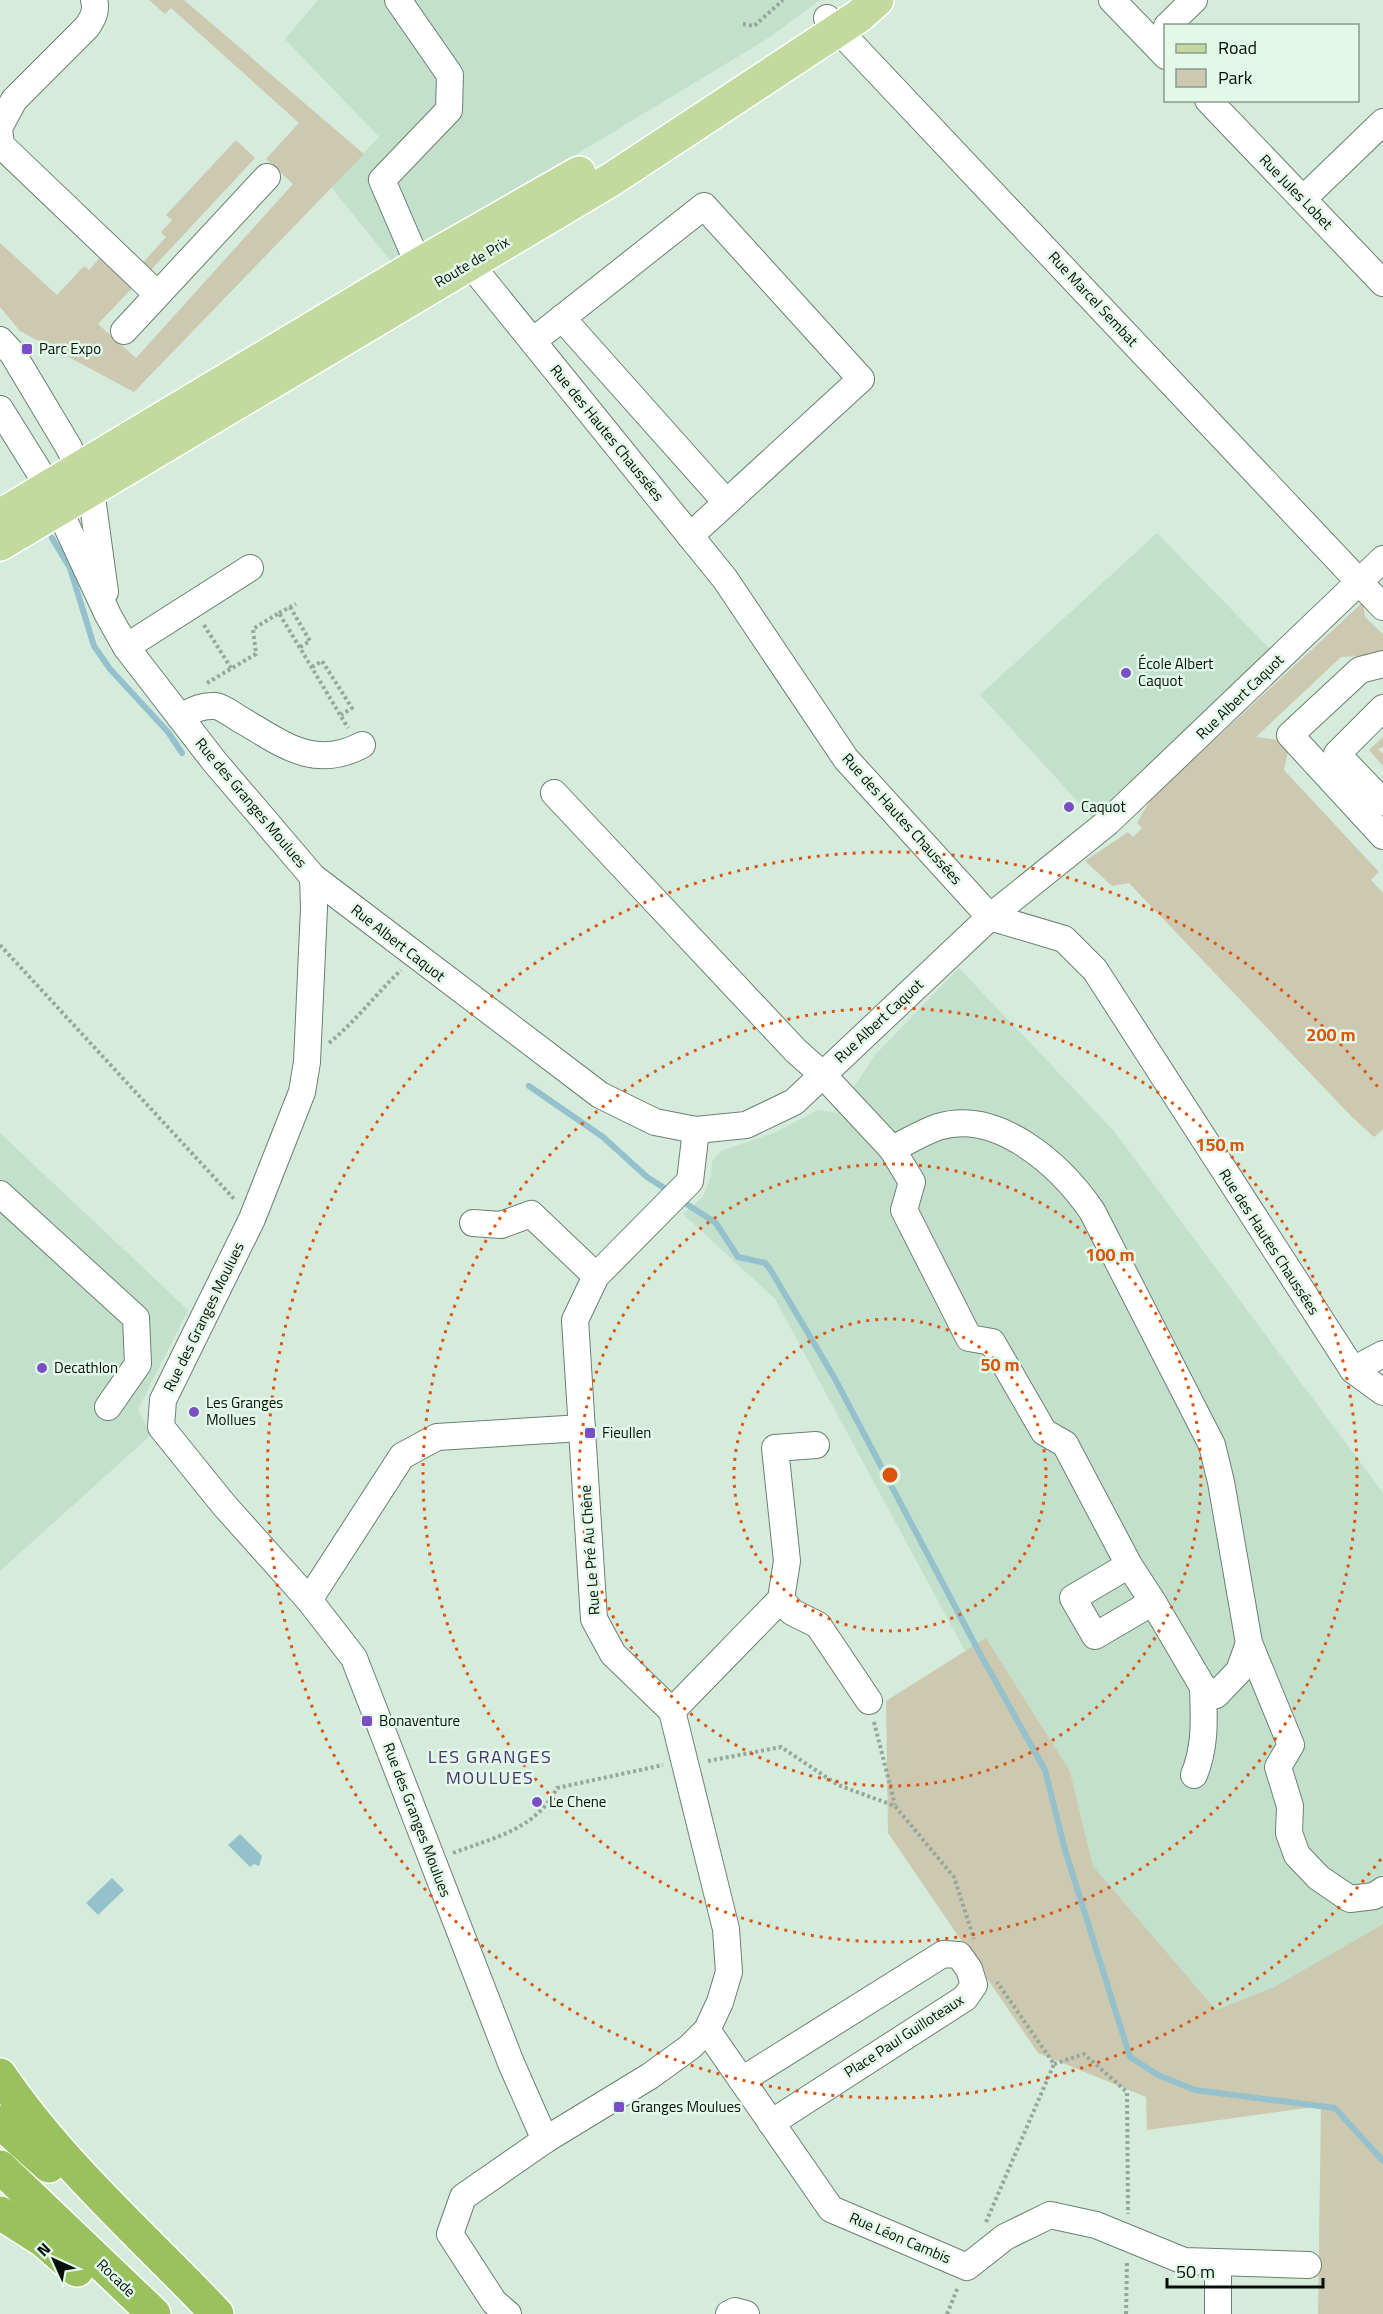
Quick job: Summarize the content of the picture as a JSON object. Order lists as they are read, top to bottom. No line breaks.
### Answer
{"streets":{"highway":["Rocade"],"main road":["Route de Prix"],"street":["Rue Jules Lobet","Rue Marcel Sembat","Rue des Hautes Chaussées","Rue Albert Caquot","Rue des Granges Moulues","Rue Le Pré Au Chêne","Place Paul Guilloteaux","Rue Léon Cambis"]},"crossings":[["Route de Prix","Rue Marcel Sembat"],["Route de Prix","Rue des Hautes Chaussées"],["Route de Prix","Rue des Granges Moulues"],["Rue Marcel Sembat","Rue Albert Caquot"],["Rue des Hautes Chaussées","Rue Albert Caquot"],["Rue Albert Caquot","Rue des Granges Moulues"],["Rue Albert Caquot","Rue Le Pré Au Chêne"],["Rue des Granges Moulues","Rue Le Pré Au Chêne"],["Rue Le Pré Au Chêne","Rue Léon Cambis"],["Place Paul Guilloteaux","Rue Léon Cambis"]],"districts":["LES GRANGES MOULUES"],"places":{"transit":["Parc Expo","Fieullen","Bonaventure","Granges Moulues"],"other":["École Albert Caquot","Caquot","Decathlon","Les Granges Mollues","Le Chene"]},"legend":["Road","Park"],"scale_bar":"50 m","north":"top left","rings":["200 m","150 m","100 m","50 m"]}
